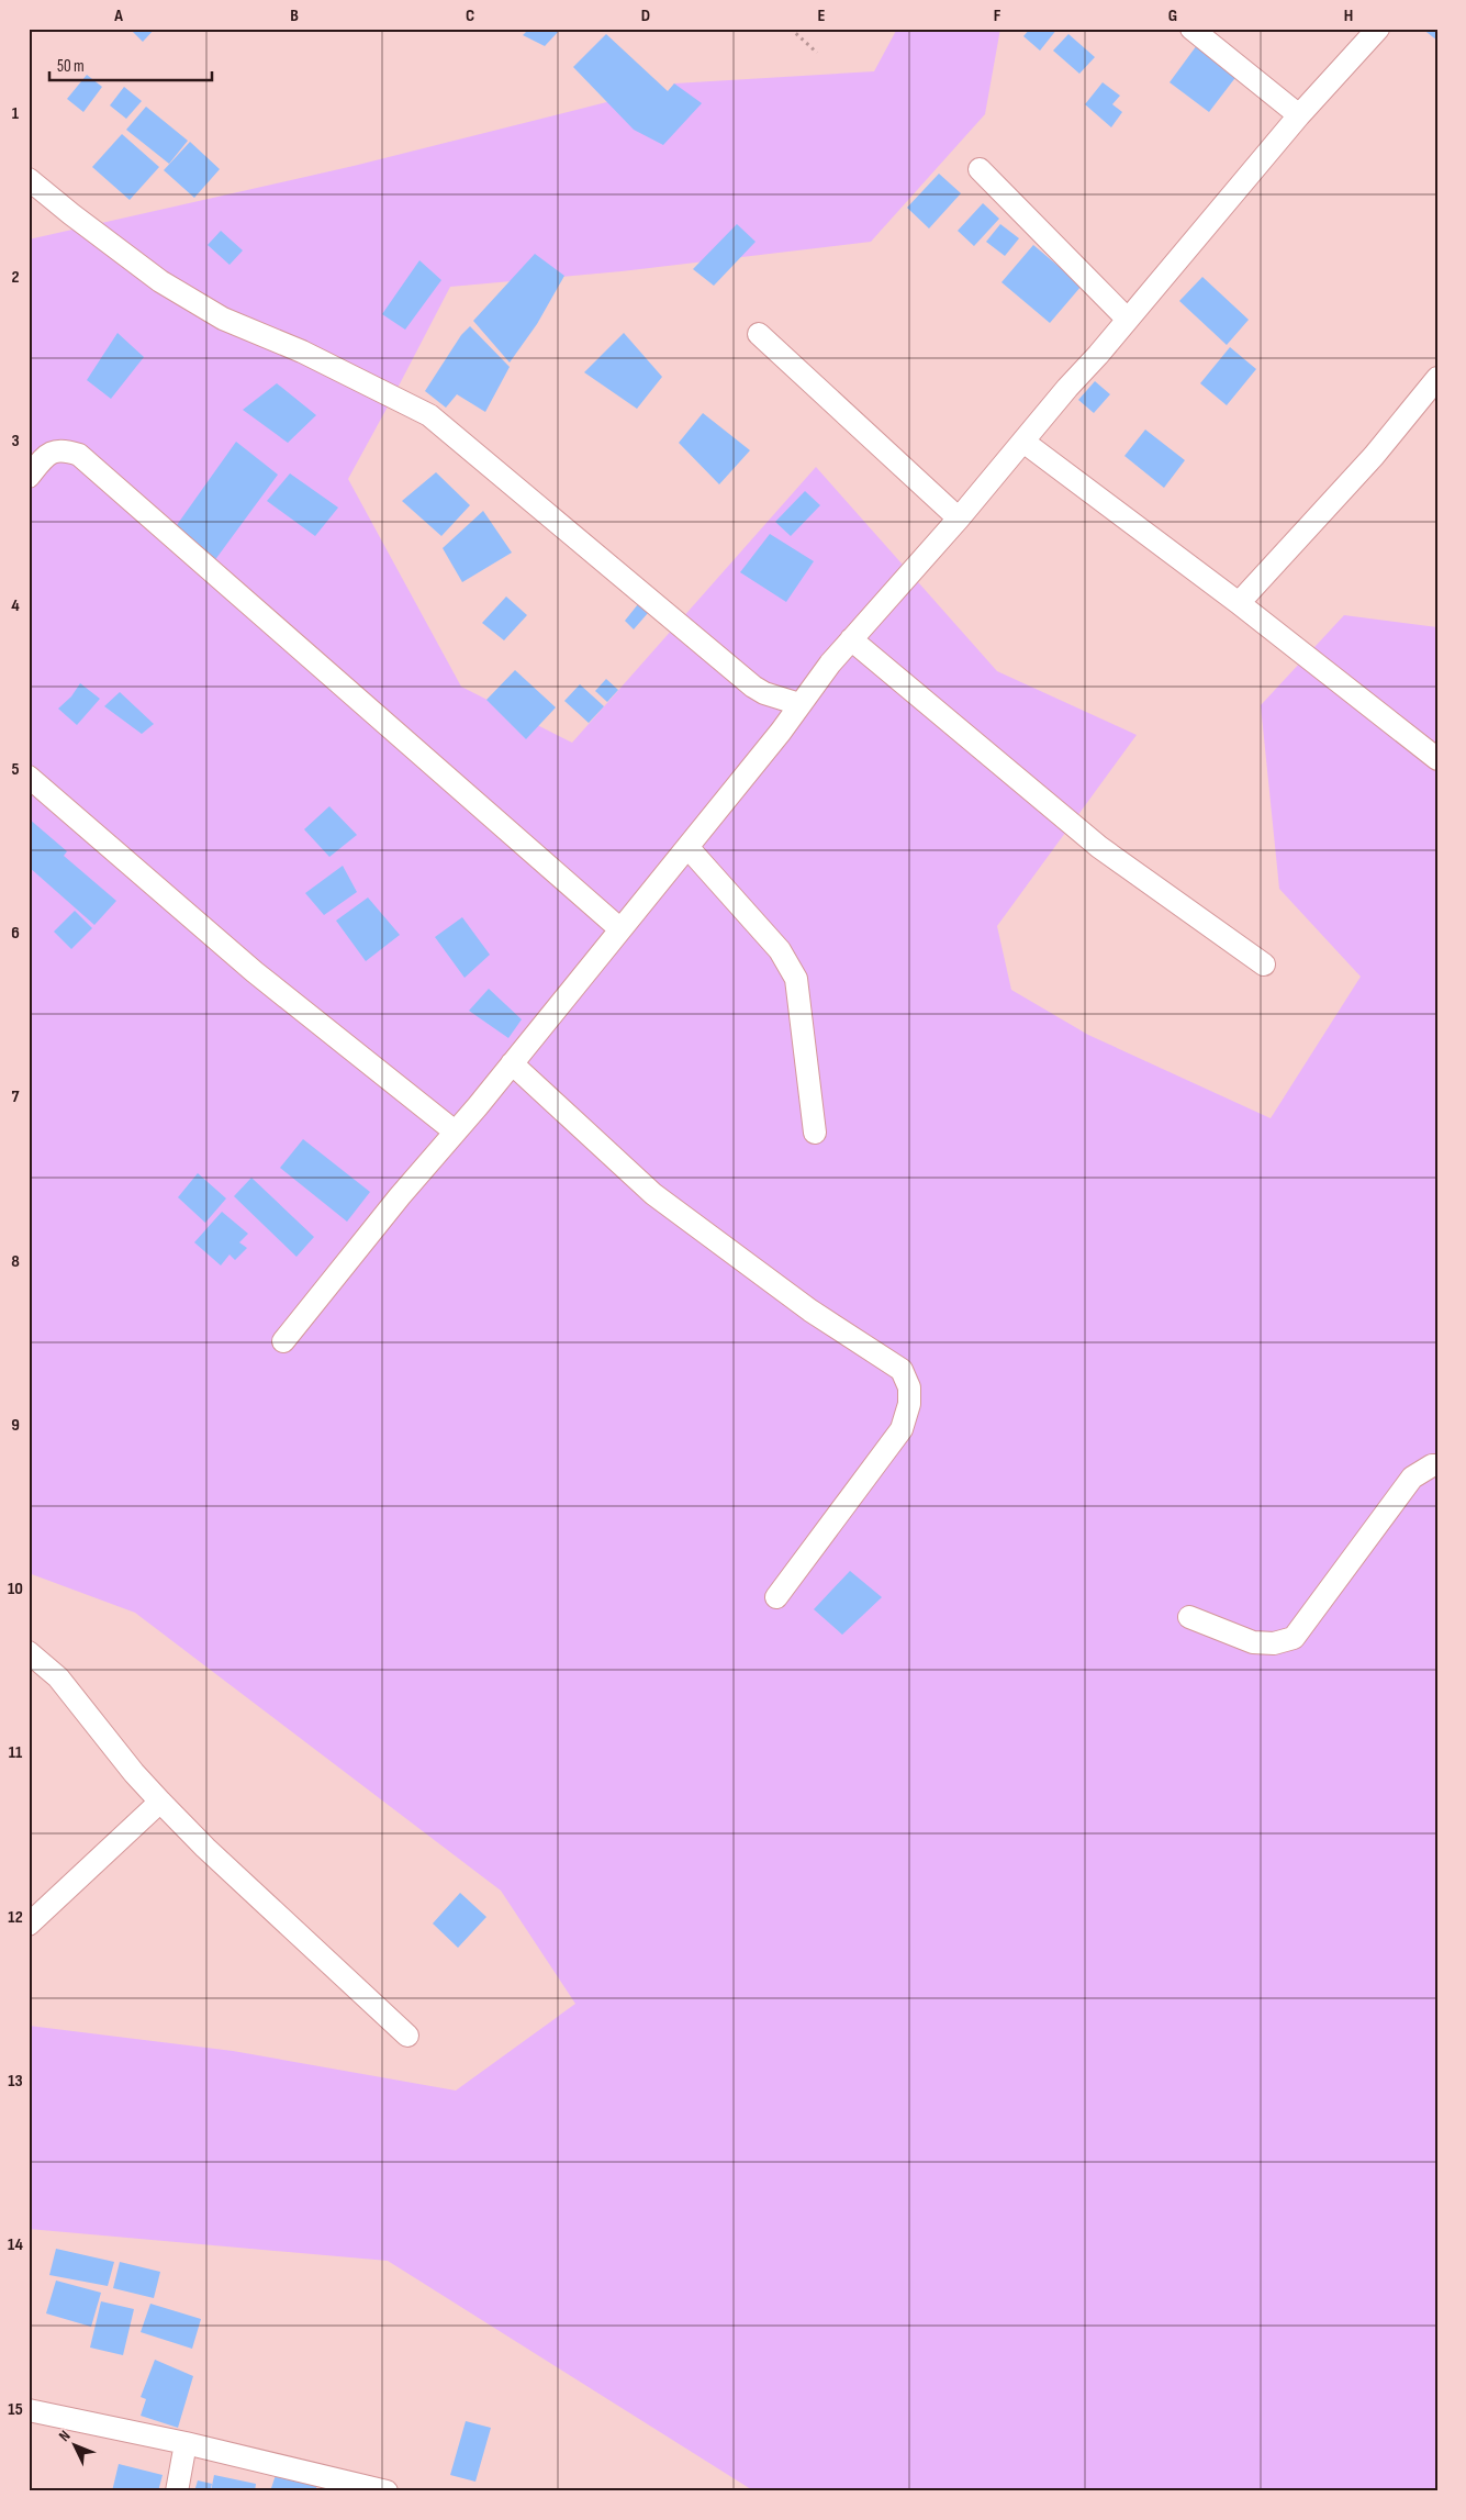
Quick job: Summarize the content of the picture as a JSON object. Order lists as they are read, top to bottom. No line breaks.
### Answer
{"scale_bar":"50 m","north":"top left","grid":{"columns":["A","B","C","D","E","F","G","H"],"rows":["1","2","3","4","5","6","7","8","9","10","11","12","13","14","15"]}}
